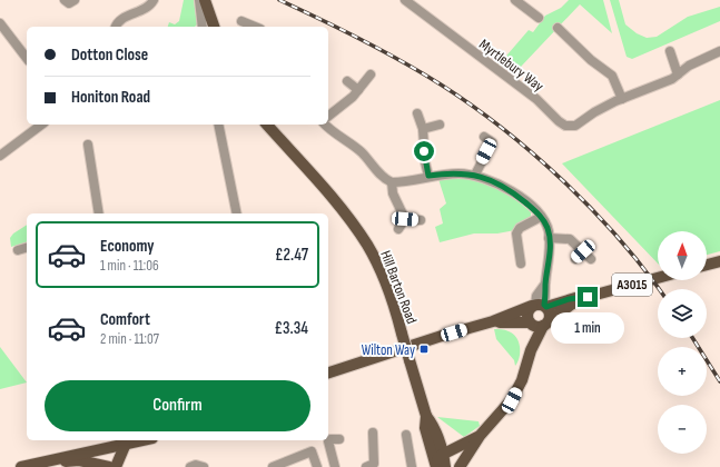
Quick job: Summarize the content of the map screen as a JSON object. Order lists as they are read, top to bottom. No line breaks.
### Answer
{"streets":{"main road":["A3015","Hill Barton Road"],"street":["Myrtlebury Way"]},"crossings":[["A3015","Hill Barton Road"]],"places":{"transit":["Wilton Way"]},"north":"top","page":{"banner":["Dotton Close","Honiton Road"],"list":[{"name":"Economy","note":"1 min · 11:06","value":"£2.47"},{"name":"Comfort","note":"2 min · 11:07","value":"£3.34"}],"map_buttons":["+","−"],"bubble":"1 min","buttons":"Confirm"}}
